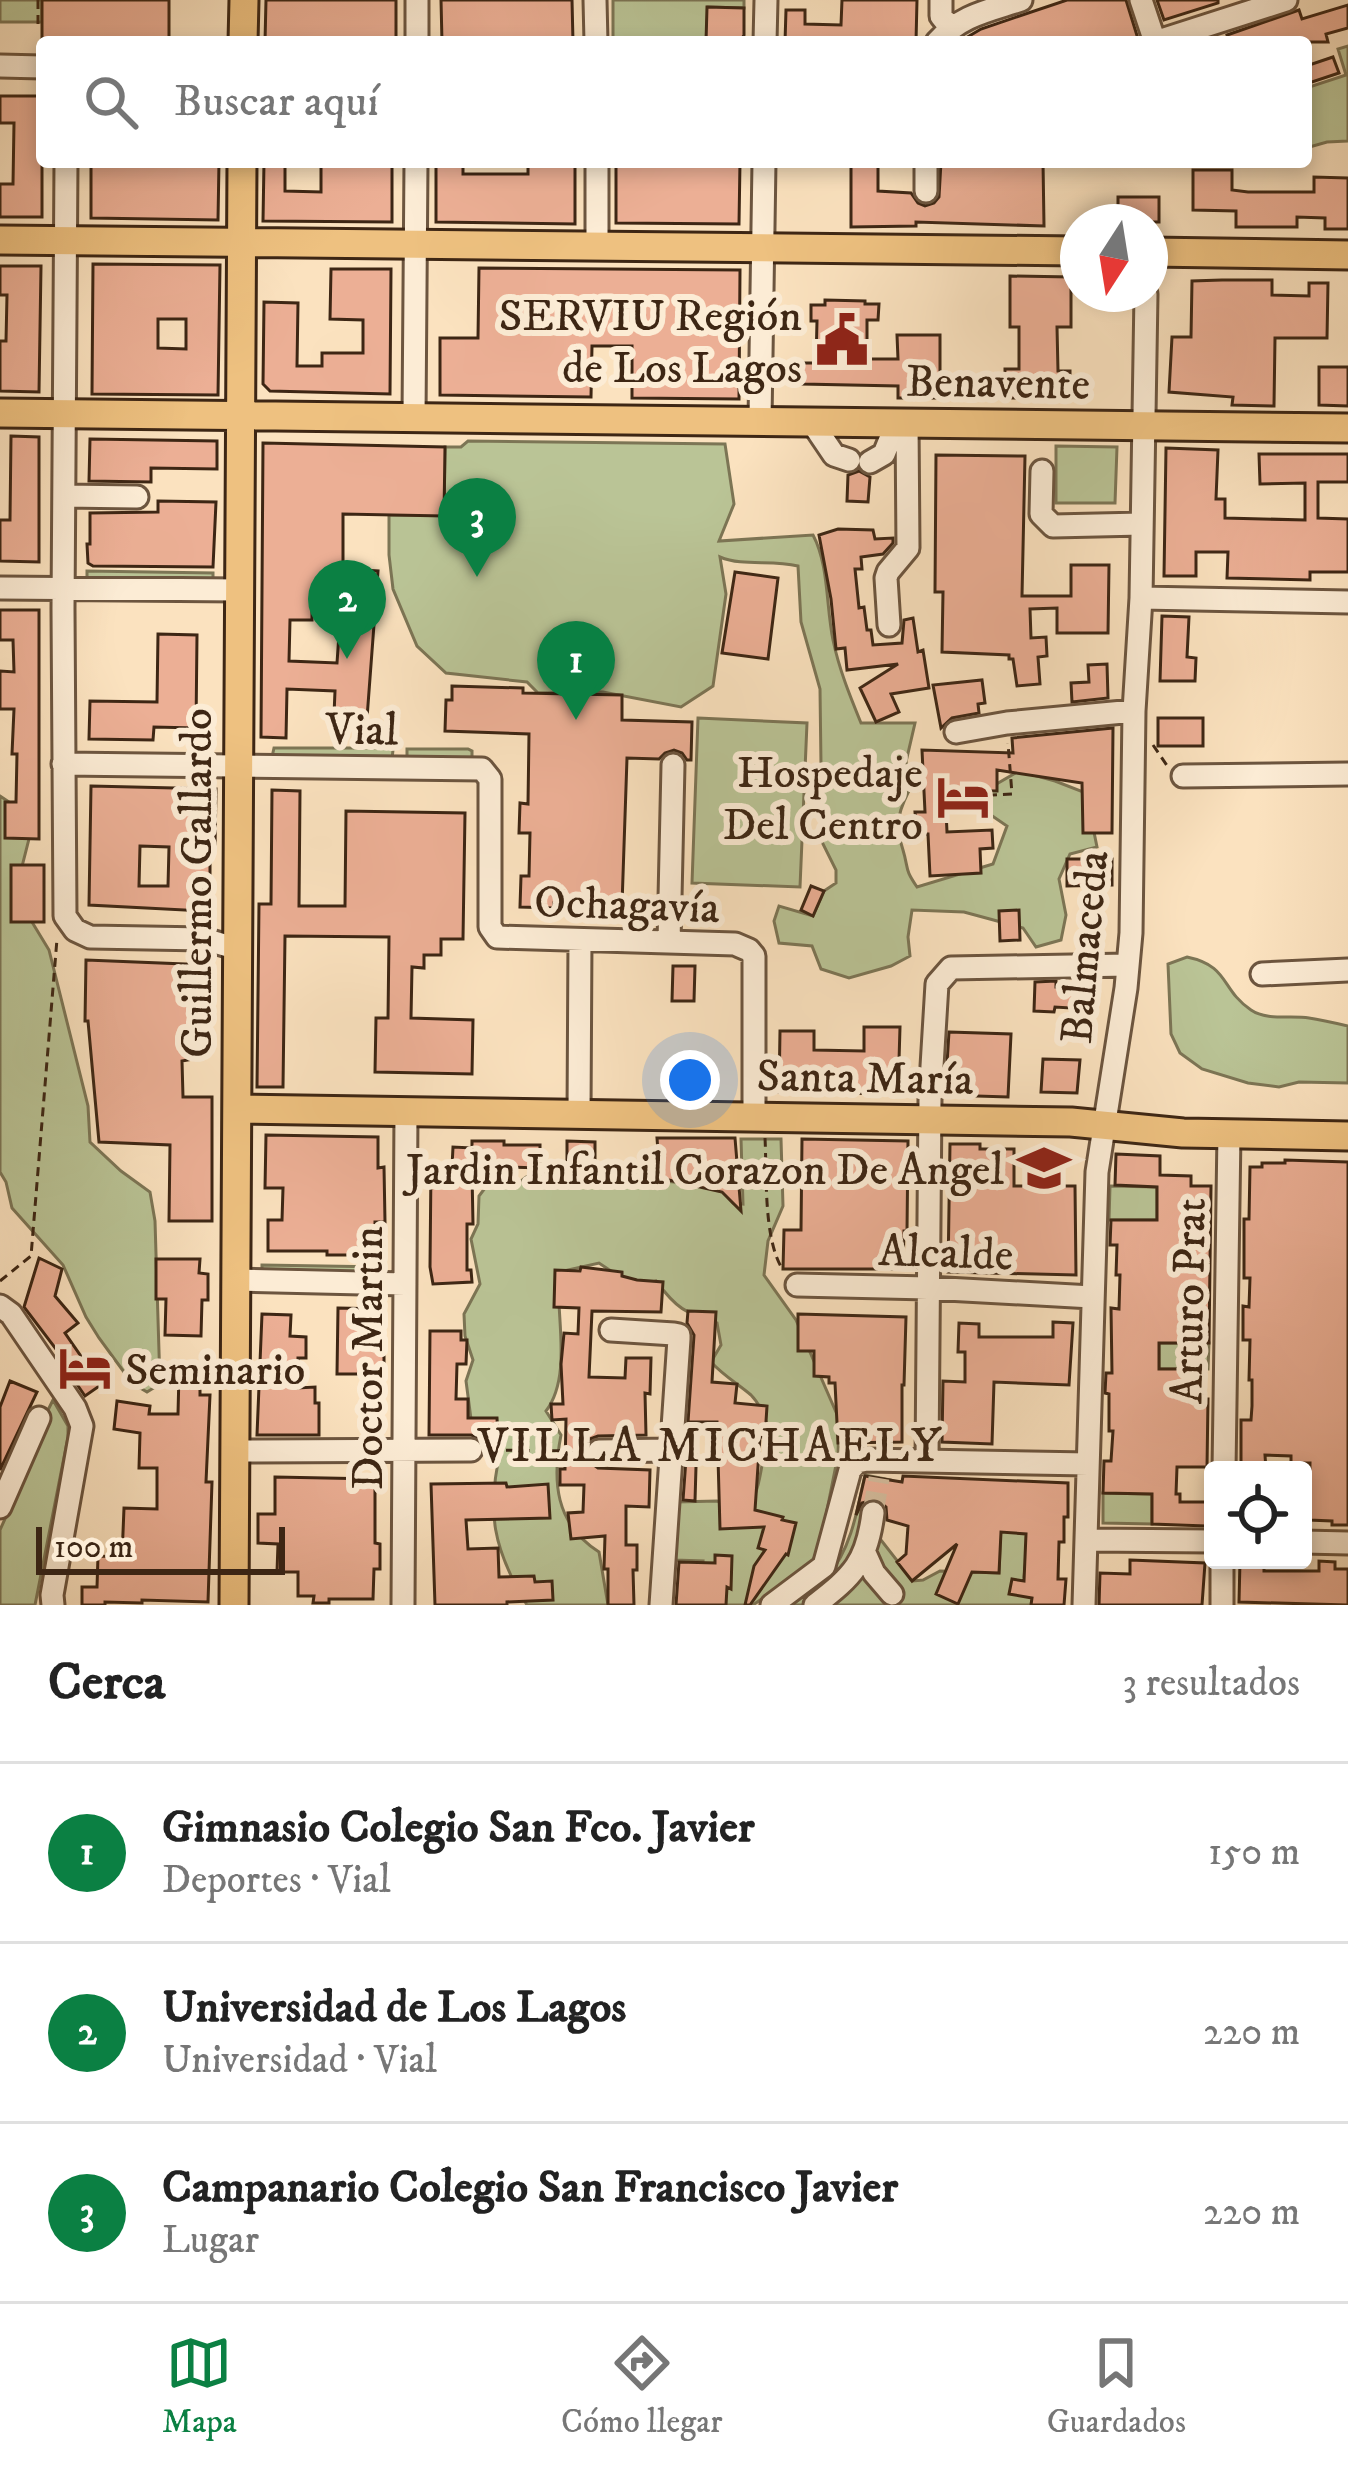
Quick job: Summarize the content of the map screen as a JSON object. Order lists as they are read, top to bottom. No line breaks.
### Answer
{"streets":{"main road":["Benavente","Guillermo Gallardo","Santa María"],"street":["Vial","Ochagavía","Balmaceda","Alcalde","Arturo Prat","Doctor Martin"]},"crossings":[["Benavente","Guillermo Gallardo"],["Benavente","Balmaceda"],["Vial","Guillermo Gallardo"],["Vial","Ochagavía"],["Guillermo Gallardo","Santa María"],["Ochagavía","Santa María"],["Balmaceda","Santa María"],["Balmaceda","Alcalde"],["Santa María","Arturo Prat"],["Santa María","Doctor Martin"]],"districts":["VILLA MICHAELY"],"places":{"public building":["SERVIU Región de Los Lagos"],"hotel":["Hospedaje Del Centro","Seminario"],"school or university":["Jardin Infantil Corazon De Angel"]},"scale_bar":"100 m","north":"bottom","page":{"search":"Buscar aquí","pins":["3","2","1"],"scale":"100 m","heading":["Cerca","3 resultados"],"list":[{"mark":"1","name":"Gimnasio Colegio San Fco. Javier","note":"Deportes · Vial","value":"150 m"},{"mark":"2","name":"Universidad de Los Lagos","note":"Universidad · Vial","value":"220 m"},{"mark":"3","name":"Campanario Colegio San Francisco Javier","note":"Lugar","value":"220 m"}],"nav":["Mapa","Cómo llegar","Guardados"]}}
